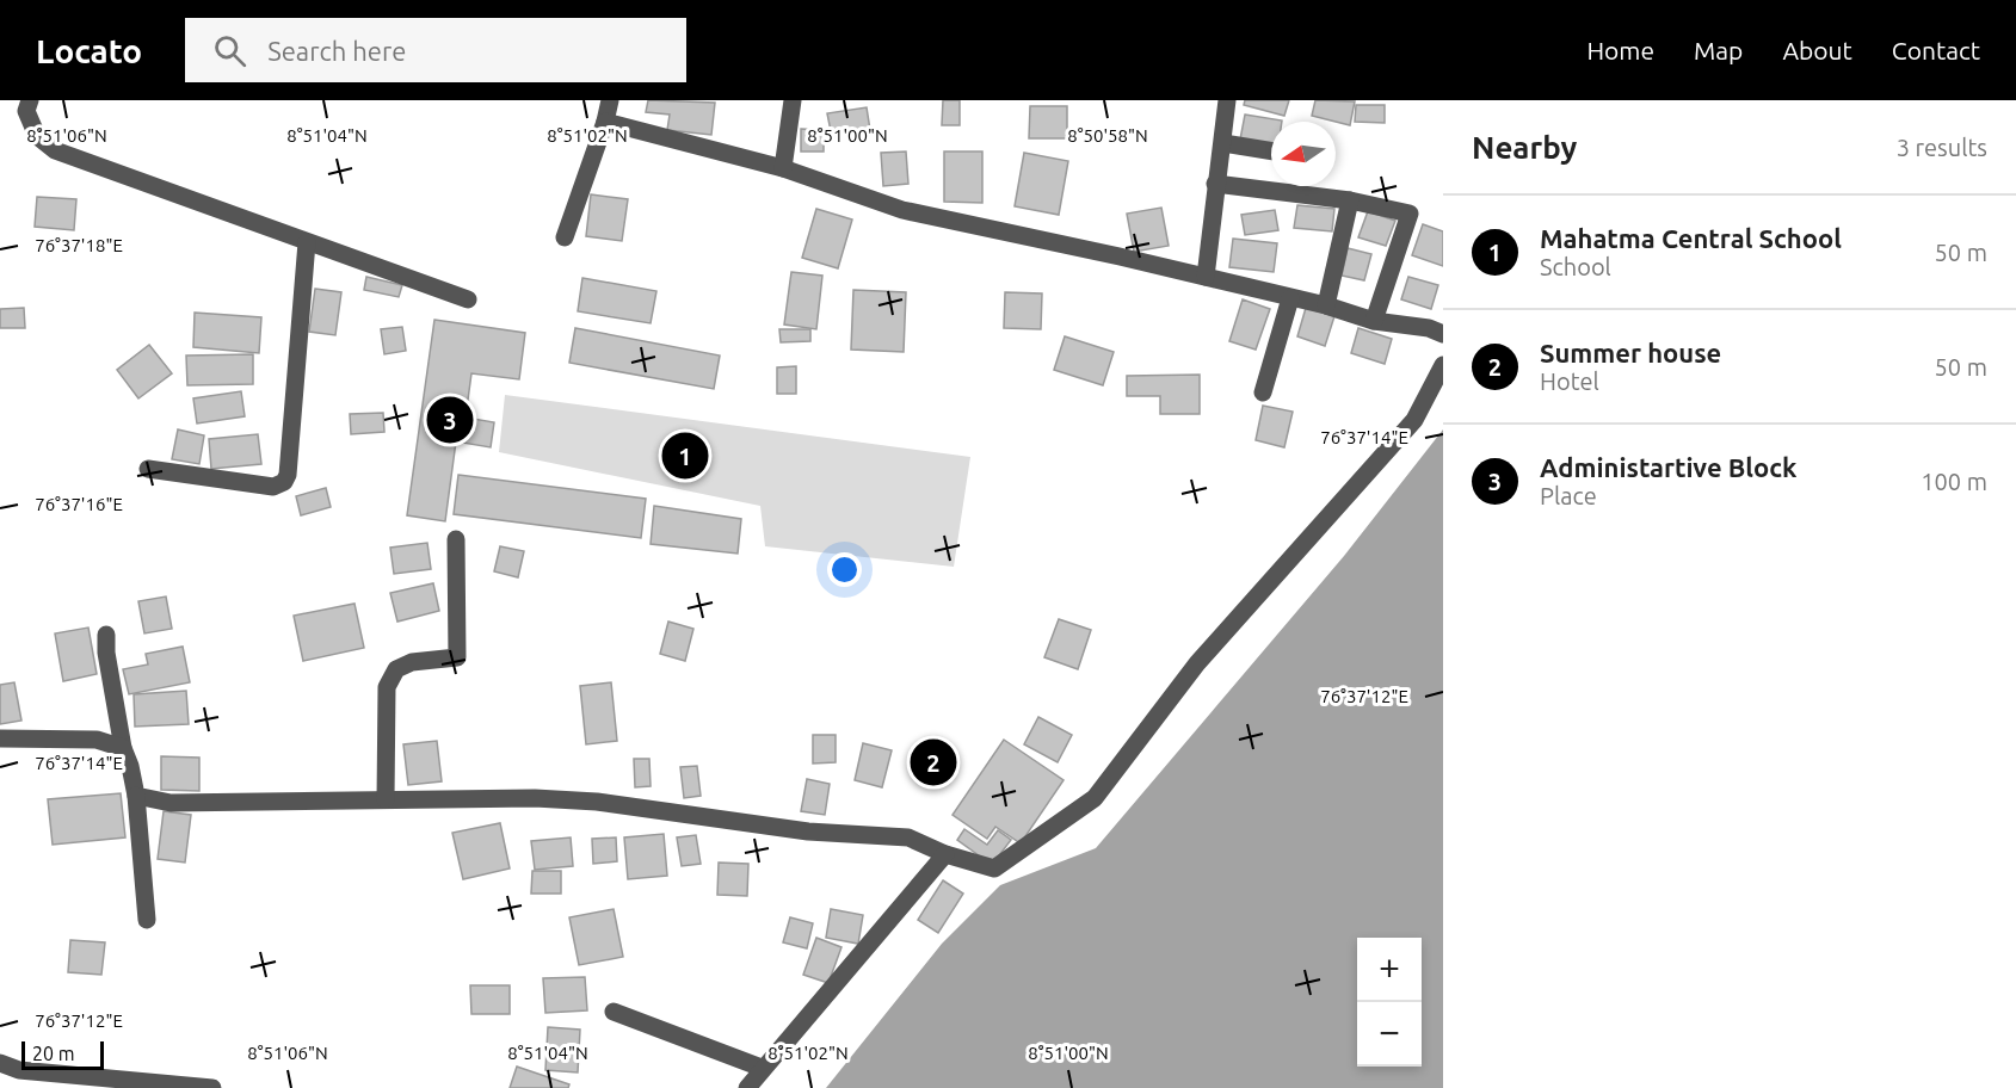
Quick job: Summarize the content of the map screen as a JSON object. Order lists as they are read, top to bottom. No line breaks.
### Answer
{"scale_bar":"20 m","north":"left","page":{"header":"Locato","search":"Search here","nav":["Home","Map","About","Contact"],"heading":["Nearby","3 results"],"list":[{"mark":"1","name":"Mahatma Central School","note":"School","value":"50 m"},{"mark":"2","name":"Summer house","note":"Hotel","value":"50 m"},{"mark":"3","name":"Administartive Block","note":"Place","value":"100 m"}],"pins":["3","1","2"],"map_buttons":["+","−"],"scale":"20 m"},"coordinates":["8°51'06\"N","8°51'04\"N","8°51'02\"N","8°51'00\"N","8°50'58\"N","76°37'18\"E","76°37'14\"E","76°37'16\"E","76°37'12\"E"]}
